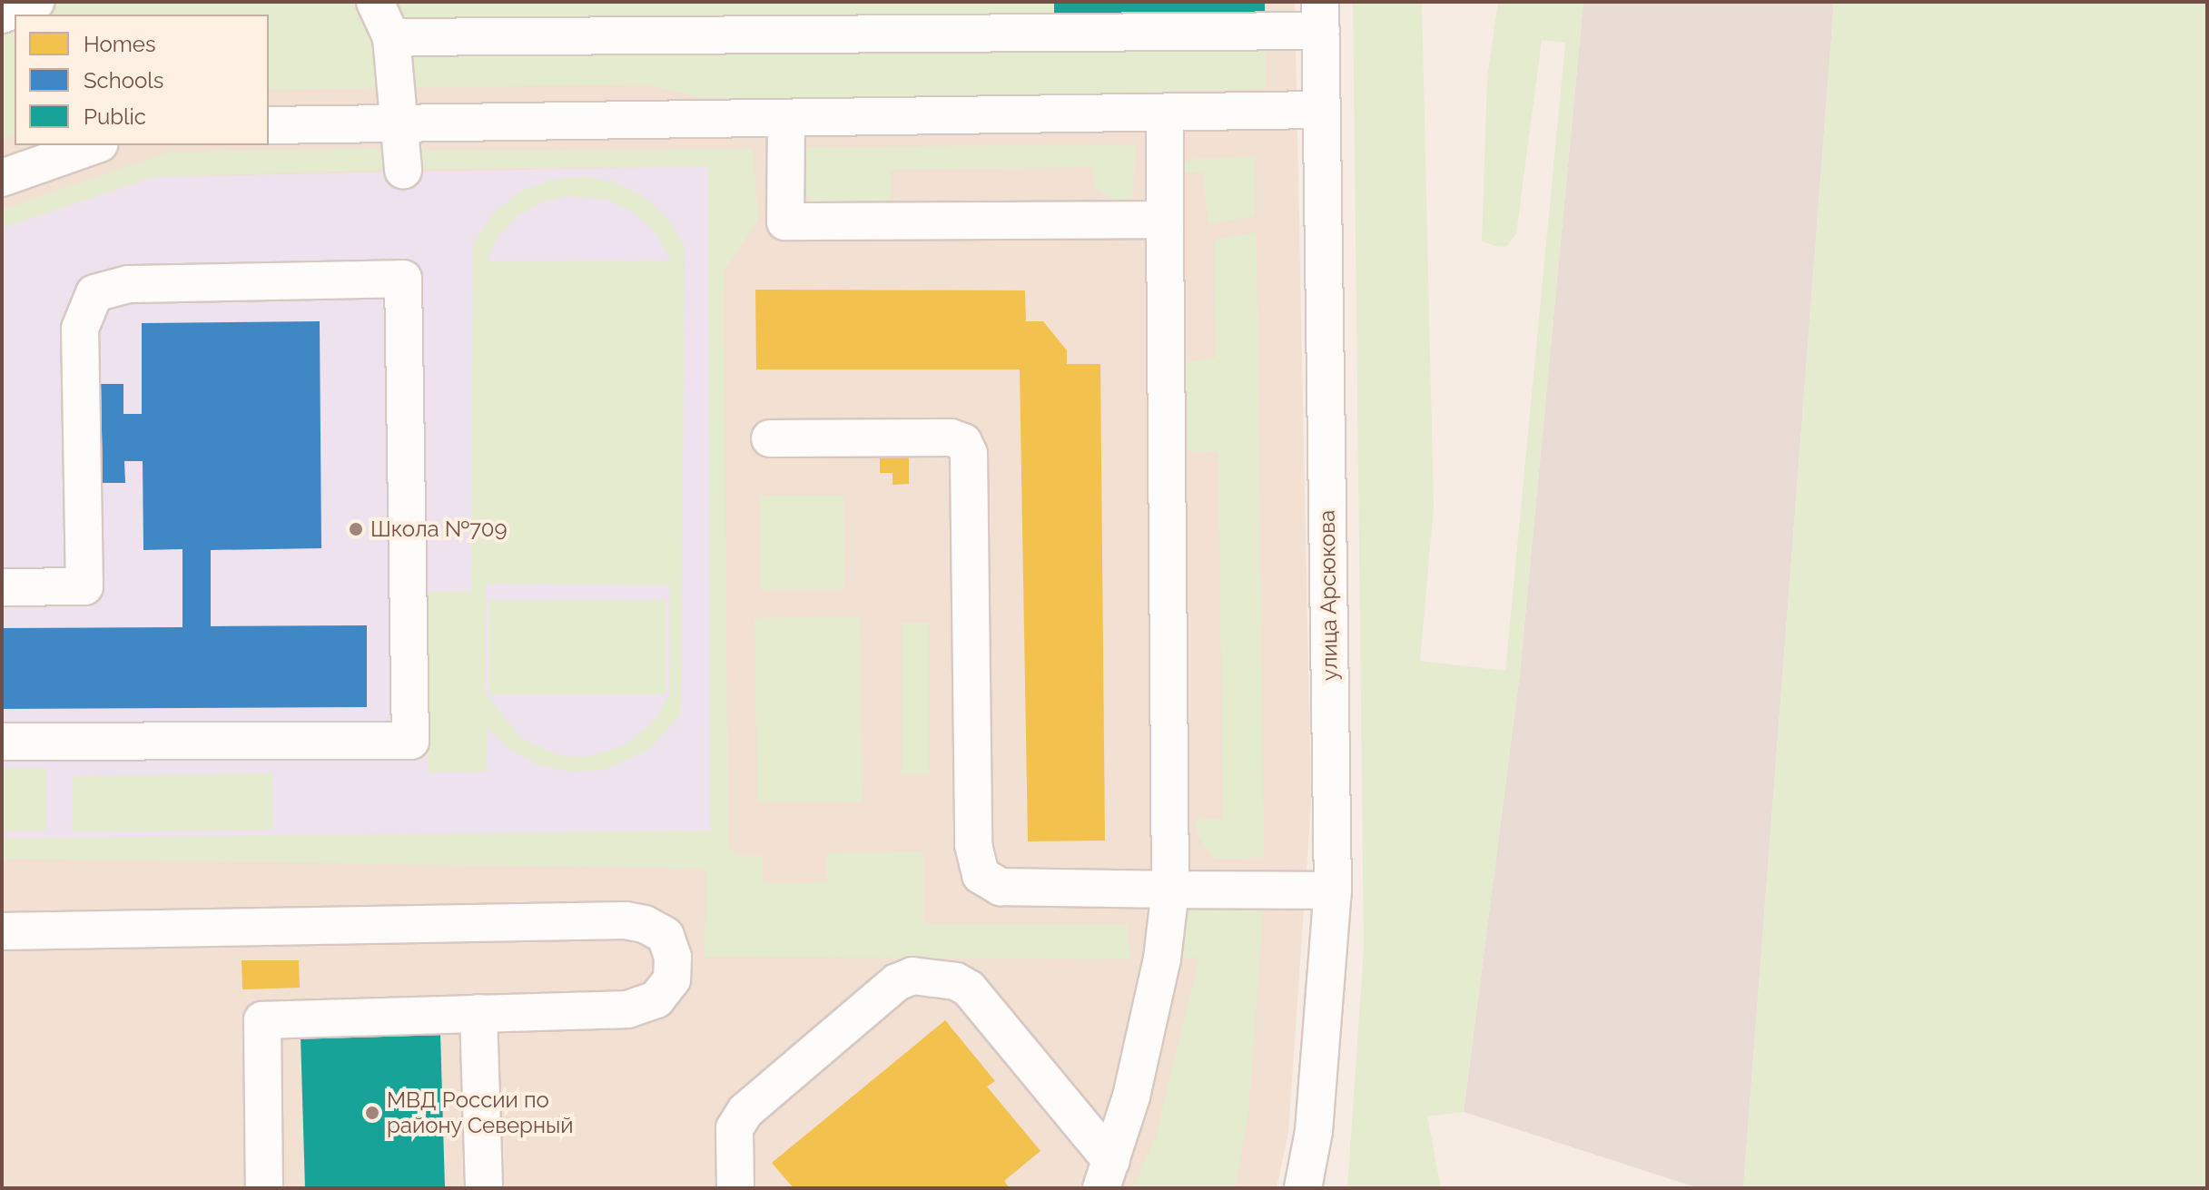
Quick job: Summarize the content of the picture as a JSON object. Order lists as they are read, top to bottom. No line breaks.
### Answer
{"streets":{"street":["улица Арсюкова"]},"places":["Школа №709","МВД России по району Северный"],"legend":["Homes","Schools","Public"]}
